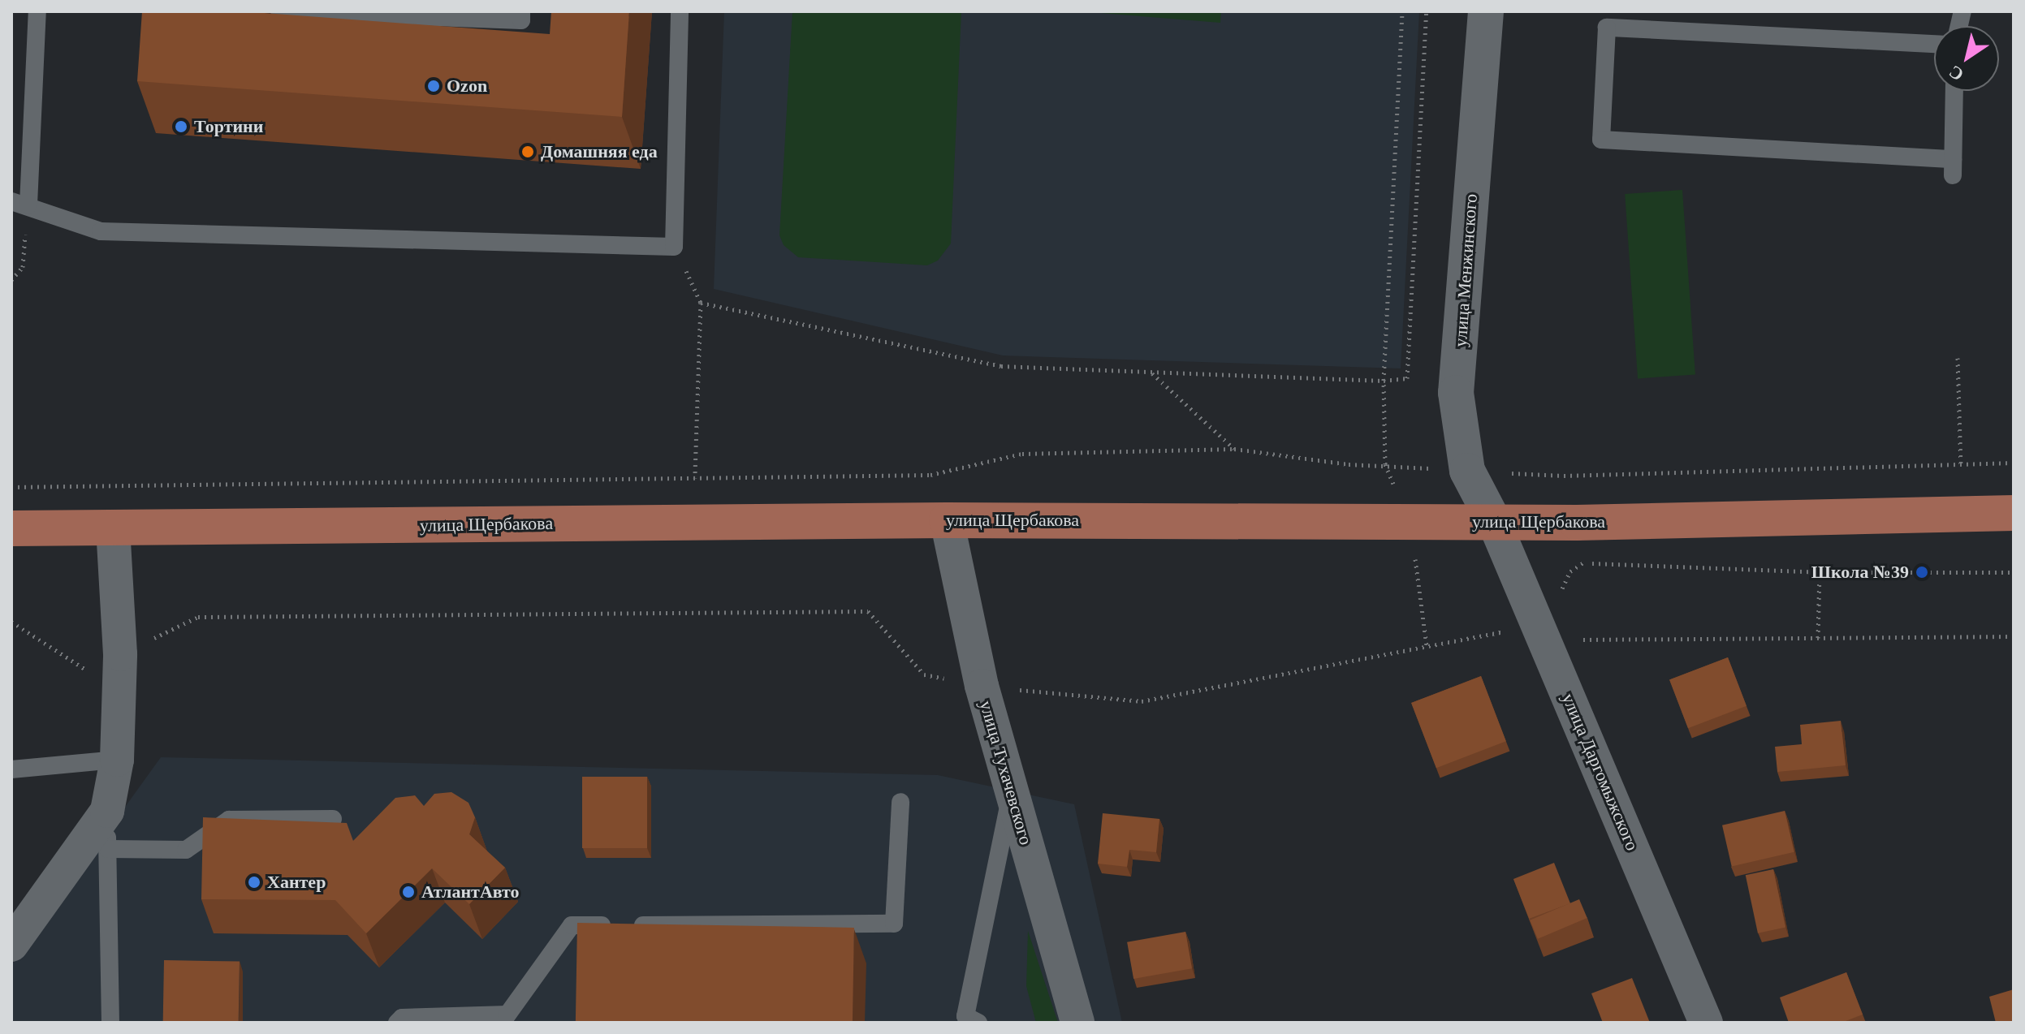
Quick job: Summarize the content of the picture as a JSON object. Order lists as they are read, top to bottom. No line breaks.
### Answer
{"streets":{"main road":["улица Щербакова"],"street":["улица Менжинского","улица Даргомыжского","улица Тухачевского"]},"crossings":[["улица Менжинского","улица Щербакова"],["улица Менжинского","улица Даргомыжского"],["улица Щербакова","улица Даргомыжского"],["улица Щербакова","улица Тухачевского"]],"places":["Ozon","Тортини","Домашняя еда","Школа №39","Хантер","АтлантАвто"],"north":"bottom left"}
